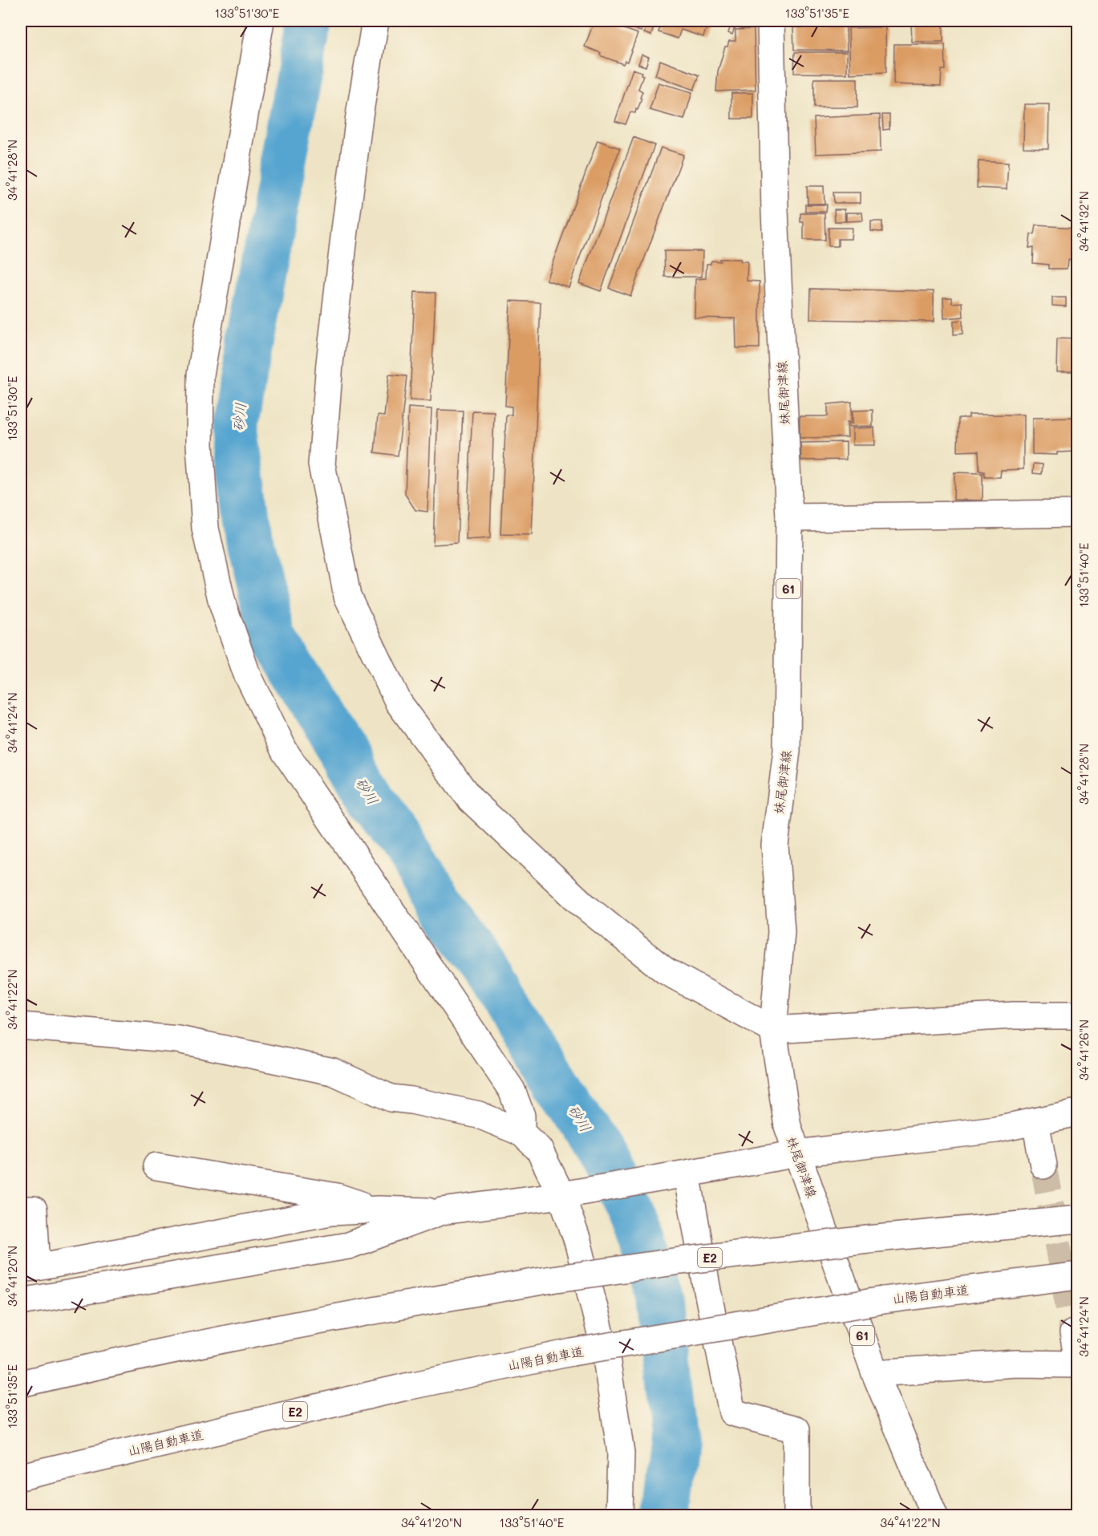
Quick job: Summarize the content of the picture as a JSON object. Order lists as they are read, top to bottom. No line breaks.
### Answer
{"streets":{"main road":["妹尾御津線","61","E2","山陽自動車道"]},"water":["砂川"],"coordinates":["133°51'30\"E","133°51'35\"E","34°41'28\"N","34°41'32\"N","133°51'40\"E","34°41'24\"N","34°41'22\"N","34°41'26\"N","34°41'20\"N"]}
